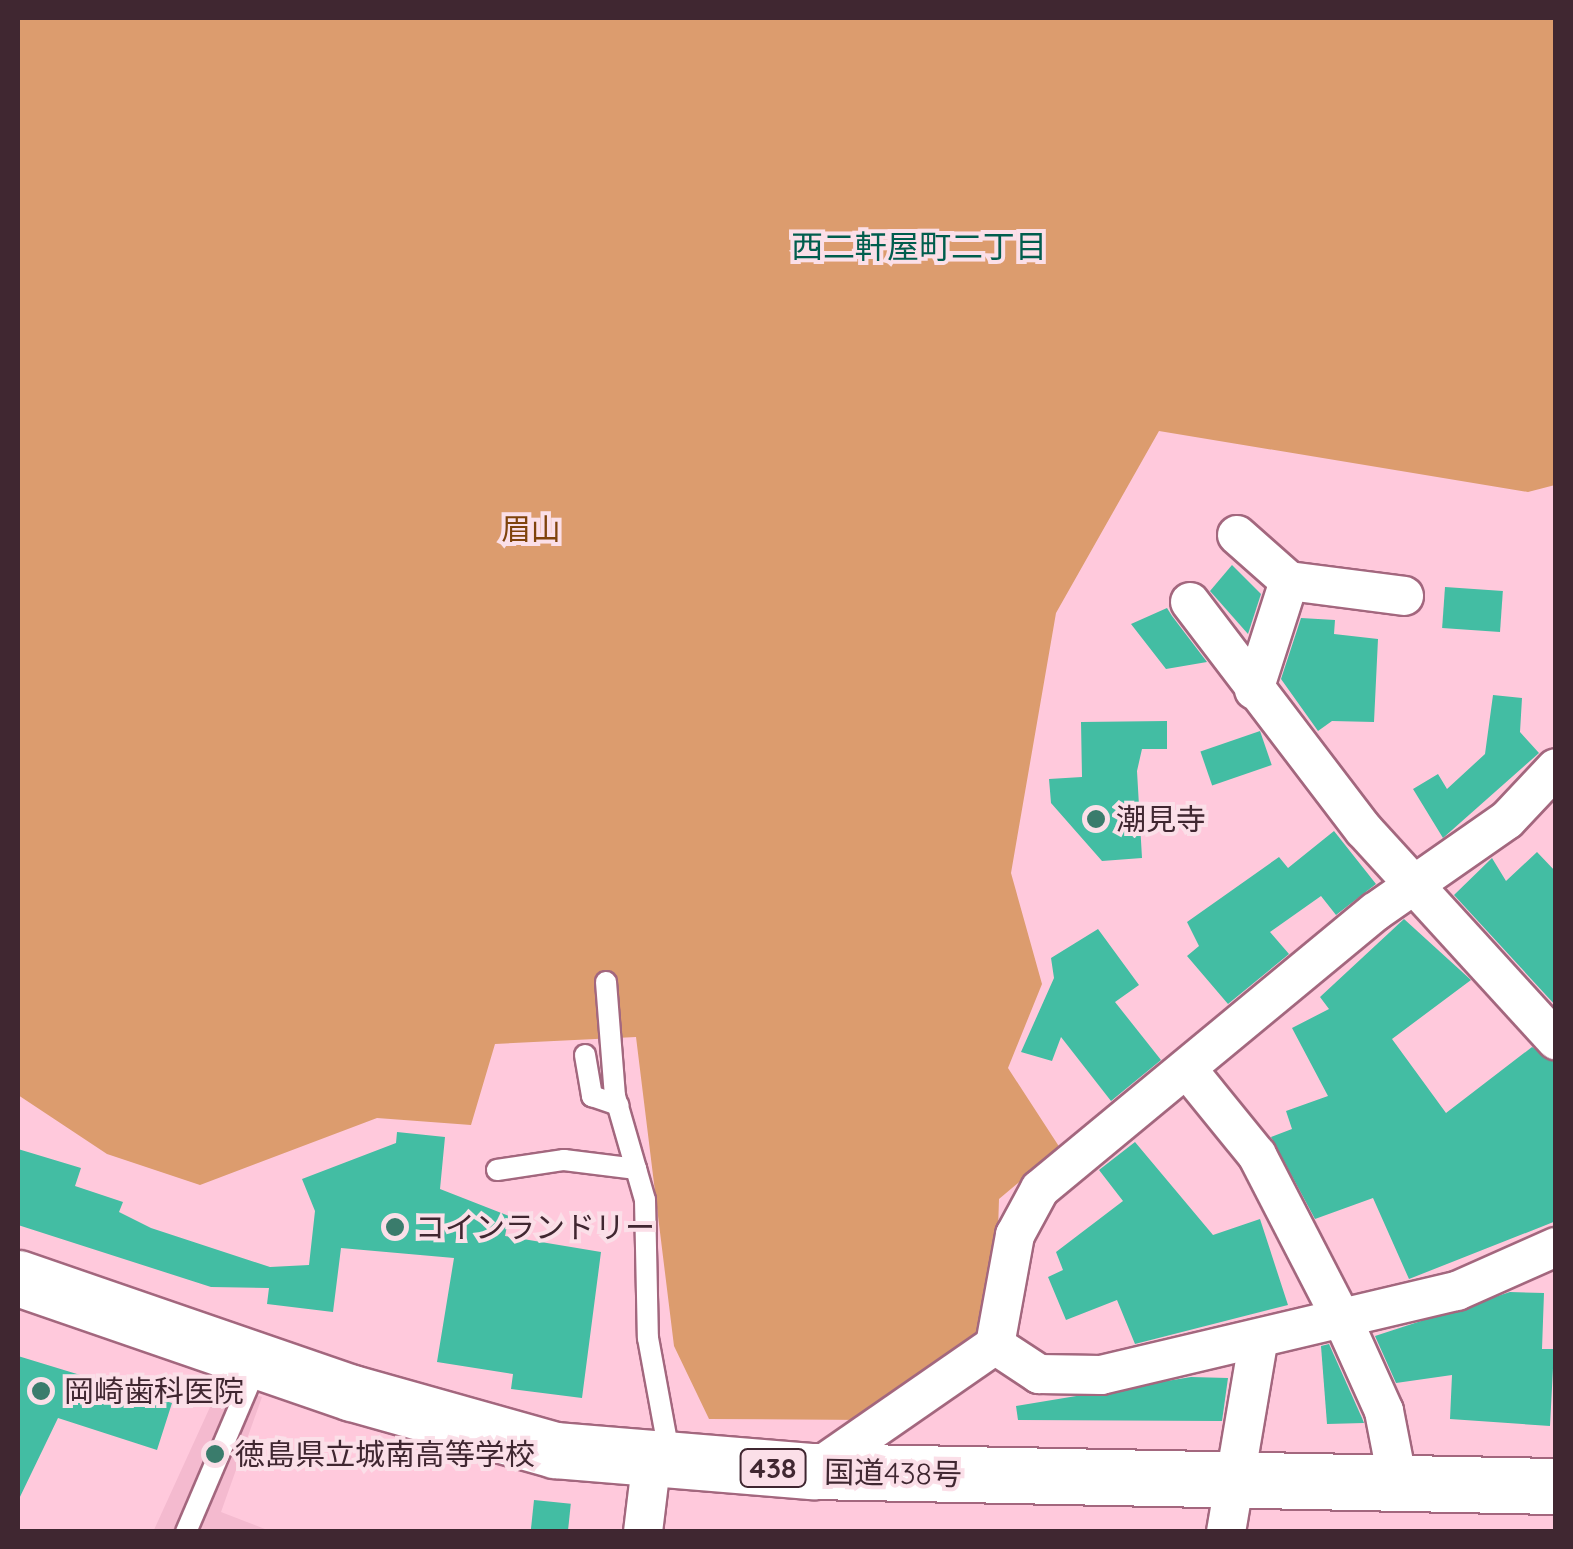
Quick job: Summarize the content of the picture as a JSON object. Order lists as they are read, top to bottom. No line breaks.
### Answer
{"streets":{"highway":["438","国道438号"]},"districts":["西二軒屋町二丁目"],"parks":["眉山"],"places":["潮見寺","コインランドリー","岡崎歯科医院","徳島県立城南高等学校"]}
